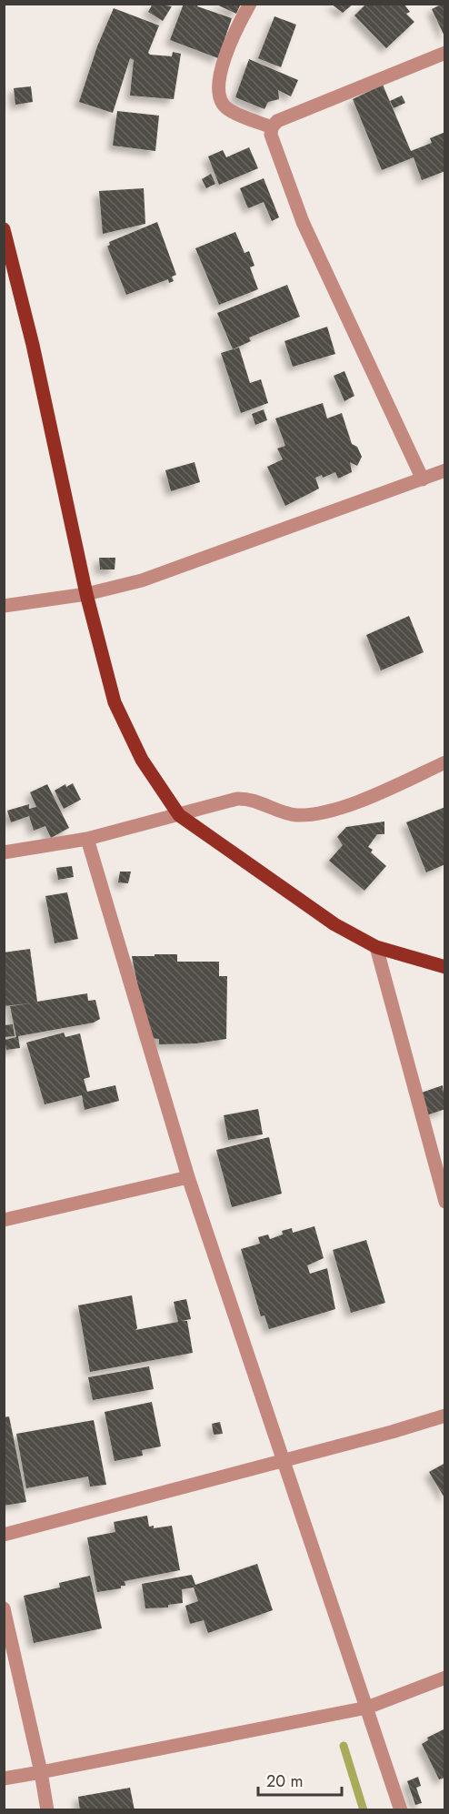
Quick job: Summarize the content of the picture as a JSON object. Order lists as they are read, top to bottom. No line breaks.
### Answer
{"scale_bar":"20 m"}
